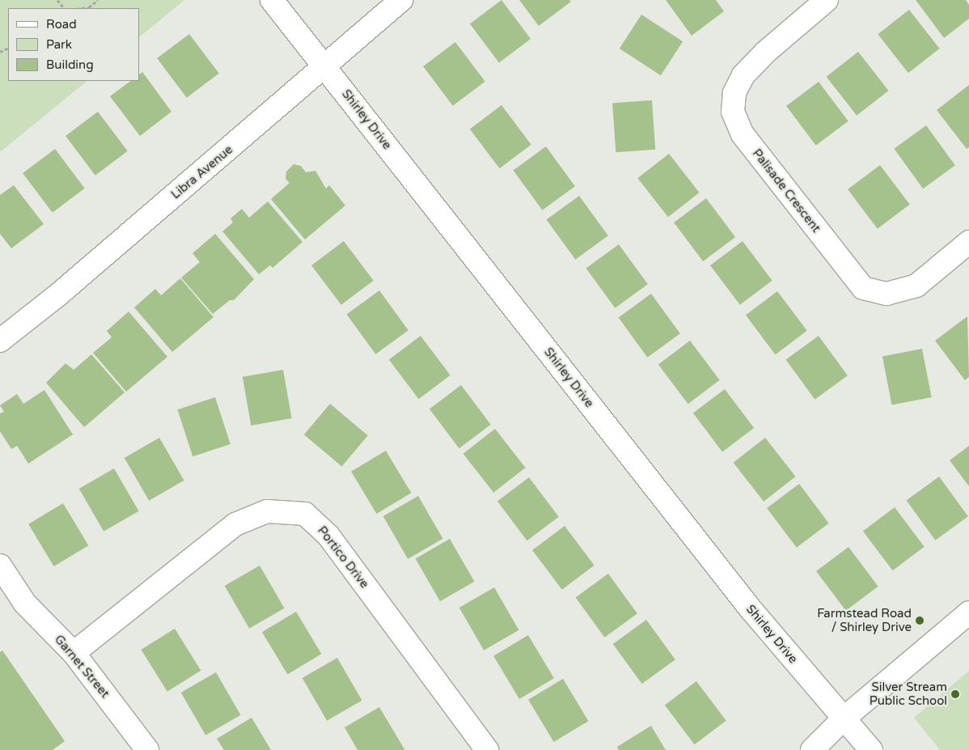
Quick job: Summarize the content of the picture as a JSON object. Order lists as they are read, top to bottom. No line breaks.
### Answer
{"streets":{"street":["Shirley Drive","Libra Avenue","Palisade Crescent","Portico Drive","Garnet Street"]},"crossings":[["Shirley Drive","Libra Avenue"],["Portico Drive","Garnet Street"]],"places":["Farmstead Road / Shirley Drive","Silver Stream Public School"],"legend":["Road","Park","Building"]}
